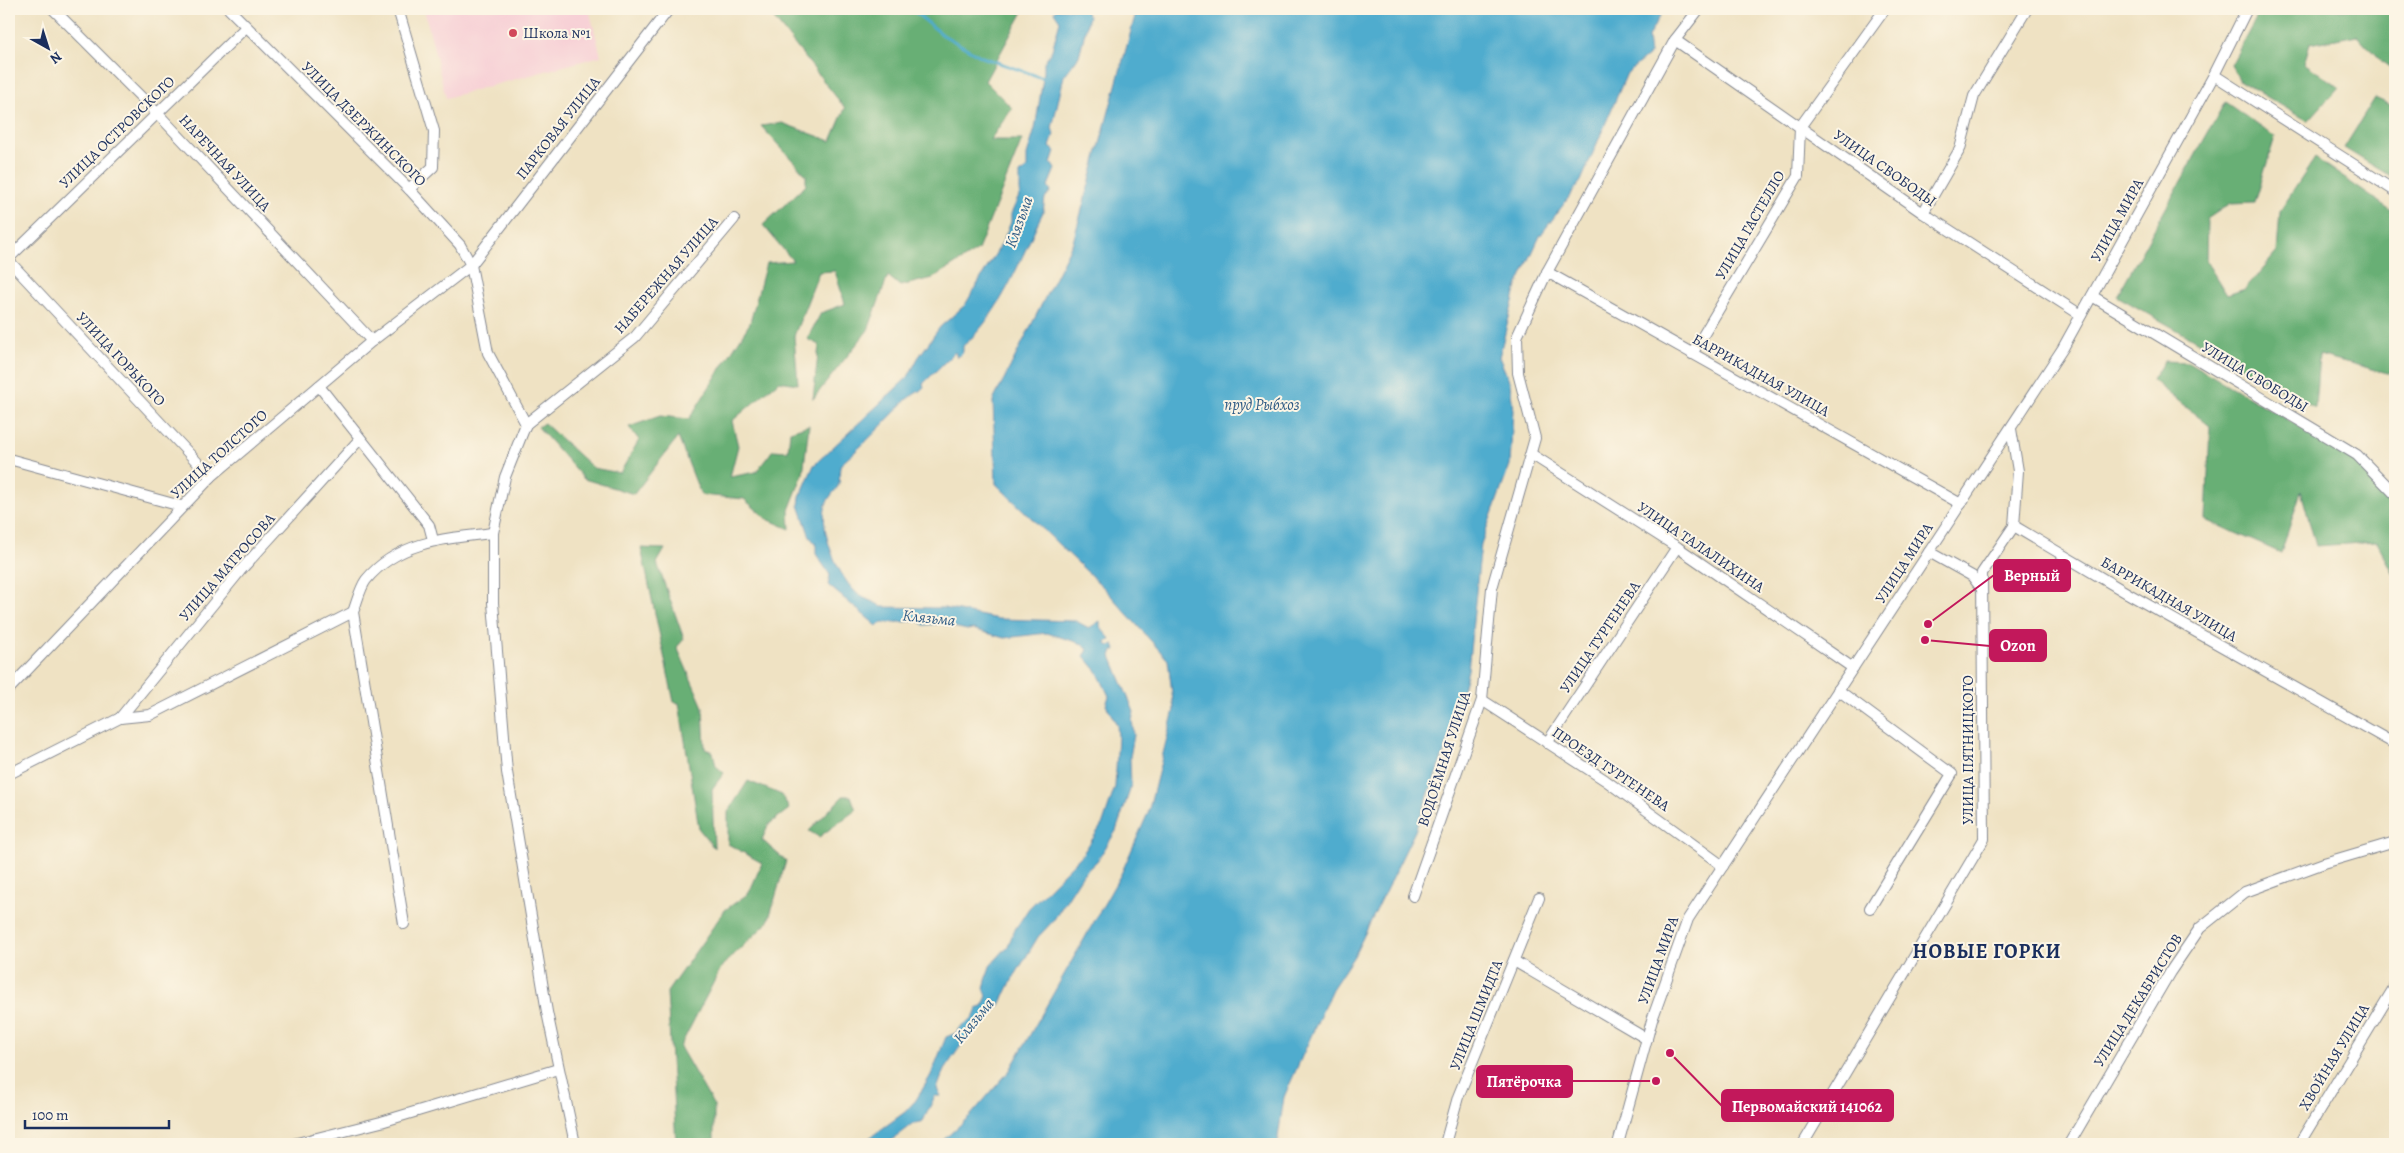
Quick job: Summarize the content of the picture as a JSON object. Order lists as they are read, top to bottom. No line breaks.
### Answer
{"streets":{"street":["УЛИЦА ДЗЕРЖИНСКОГО","ПАРКОВАЯ УЛИЦА","УЛИЦА ОСТРОВСКОГО","НАРЕЧНАЯ УЛИЦА","УЛИЦА СВОБОДЫ","УЛИЦА МИРА","УЛИЦА ГАСТЕЛЛО","НАБЕРЕЖНАЯ УЛИЦА","УЛИЦА ГОРЬКОГО","БАРРИКАДНАЯ УЛИЦА","УЛИЦА ТОЛСТОГО","УЛИЦА ТАЛАЛИХИНА","УЛИЦА МАТРОСОВА","УЛИЦА ТУРГЕНЕВА","УЛИЦА ПЯТНИЦКОГО","ВОДОЁМНАЯ УЛИЦА","ПРОЕЗД ТУРГЕНЕВА","УЛИЦА ДЕКАБРИСТОВ","УЛИЦА ШМИДТА","ХВОЙНАЯ УЛИЦА"]},"crossings":[["УЛИЦА ДЗЕРЖИНСКОГО","ПАРКОВАЯ УЛИЦА"],["УЛИЦА ДЗЕРЖИНСКОГО","УЛИЦА ОСТРОВСКОГО"],["УЛИЦА ДЗЕРЖИНСКОГО","НАБЕРЕЖНАЯ УЛИЦА"],["УЛИЦА ДЗЕРЖИНСКОГО","УЛИЦА ТОЛСТОГО"],["ПАРКОВАЯ УЛИЦА","УЛИЦА ТОЛСТОГО"],["УЛИЦА ОСТРОВСКОГО","НАРЕЧНАЯ УЛИЦА"],["УЛИЦА ОСТРОВСКОГО","УЛИЦА ГОРЬКОГО"],["НАРЕЧНАЯ УЛИЦА","УЛИЦА ТОЛСТОГО"],["УЛИЦА СВОБОДЫ","УЛИЦА МИРА"],["УЛИЦА СВОБОДЫ","УЛИЦА ГАСТЕЛЛО"],["УЛИЦА СВОБОДЫ","ВОДОЁМНАЯ УЛИЦА"],["УЛИЦА МИРА","БАРРИКАДНАЯ УЛИЦА"],["УЛИЦА МИРА","УЛИЦА ТАЛАЛИХИНА"],["УЛИЦА МИРА","ПРОЕЗД ТУРГЕНЕВА"],["УЛИЦА ГАСТЕЛЛО","БАРРИКАДНАЯ УЛИЦА"],["УЛИЦА ГОРЬКОГО","УЛИЦА ТОЛСТОГО"],["БАРРИКАДНАЯ УЛИЦА","УЛИЦА ПЯТНИЦКОГО"],["БАРРИКАДНАЯ УЛИЦА","ВОДОЁМНАЯ УЛИЦА"],["УЛИЦА ТАЛАЛИХИНА","УЛИЦА ТУРГЕНЕВА"],["УЛИЦА ТАЛАЛИХИНА","ВОДОЁМНАЯ УЛИЦА"],["УЛИЦА ТУРГЕНЕВА","ПРОЕЗД ТУРГЕНЕВА"],["ВОДОЁМНАЯ УЛИЦА","ПРОЕЗД ТУРГЕНЕВА"]],"districts":["НОВЫЕ ГОРКИ"],"water":["Клязьма","пруд Рыбхоз"],"places":["Школа №1","Верный","Ozon","Первомайский 141062","Пятёрочка"],"scale_bar":"100 m","north":"bottom right"}
